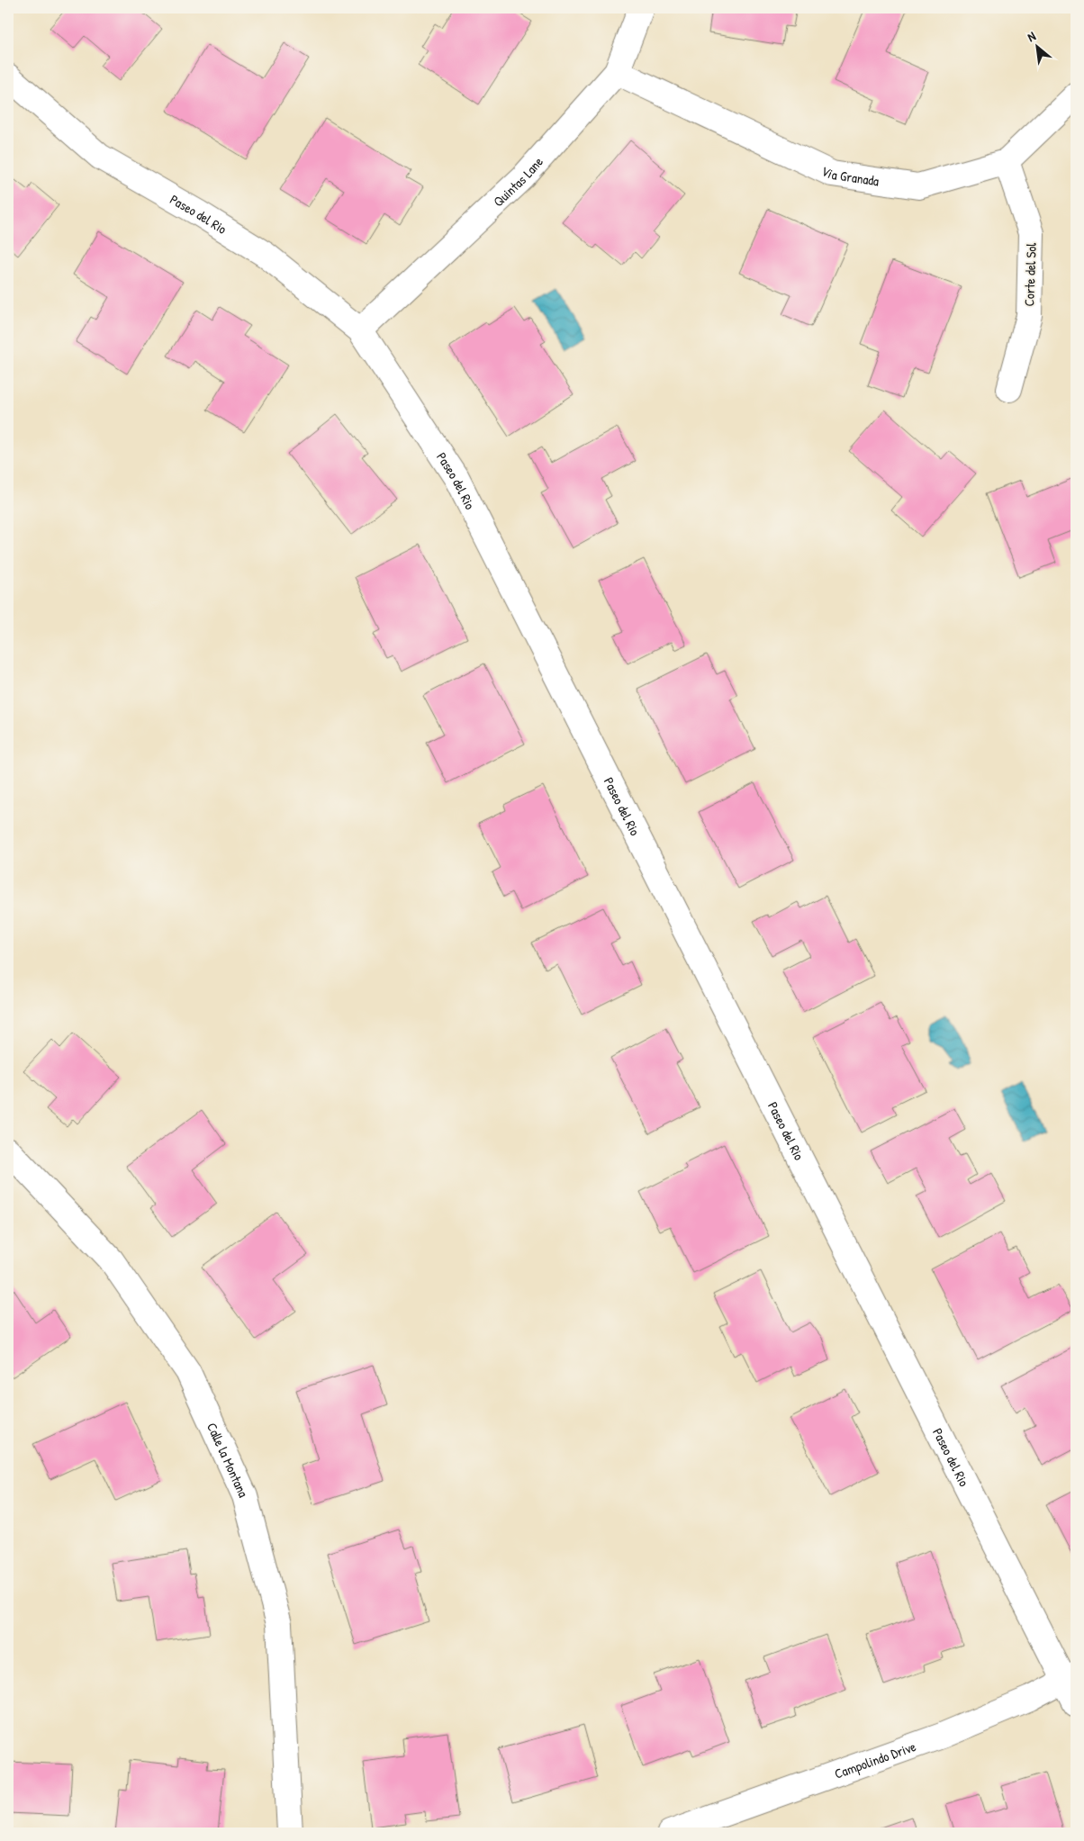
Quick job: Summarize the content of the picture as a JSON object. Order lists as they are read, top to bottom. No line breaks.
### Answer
{"streets":{"street":["Via Granada","Quintas Lane","Paseo del Rio","Corte del Sol","Calle la Montana","Campolindo Drive"]},"crossings":[["Via Granada","Quintas Lane"],["Via Granada","Corte del Sol"],["Quintas Lane","Paseo del Rio"],["Paseo del Rio","Campolindo Drive"]],"north":"top left"}
